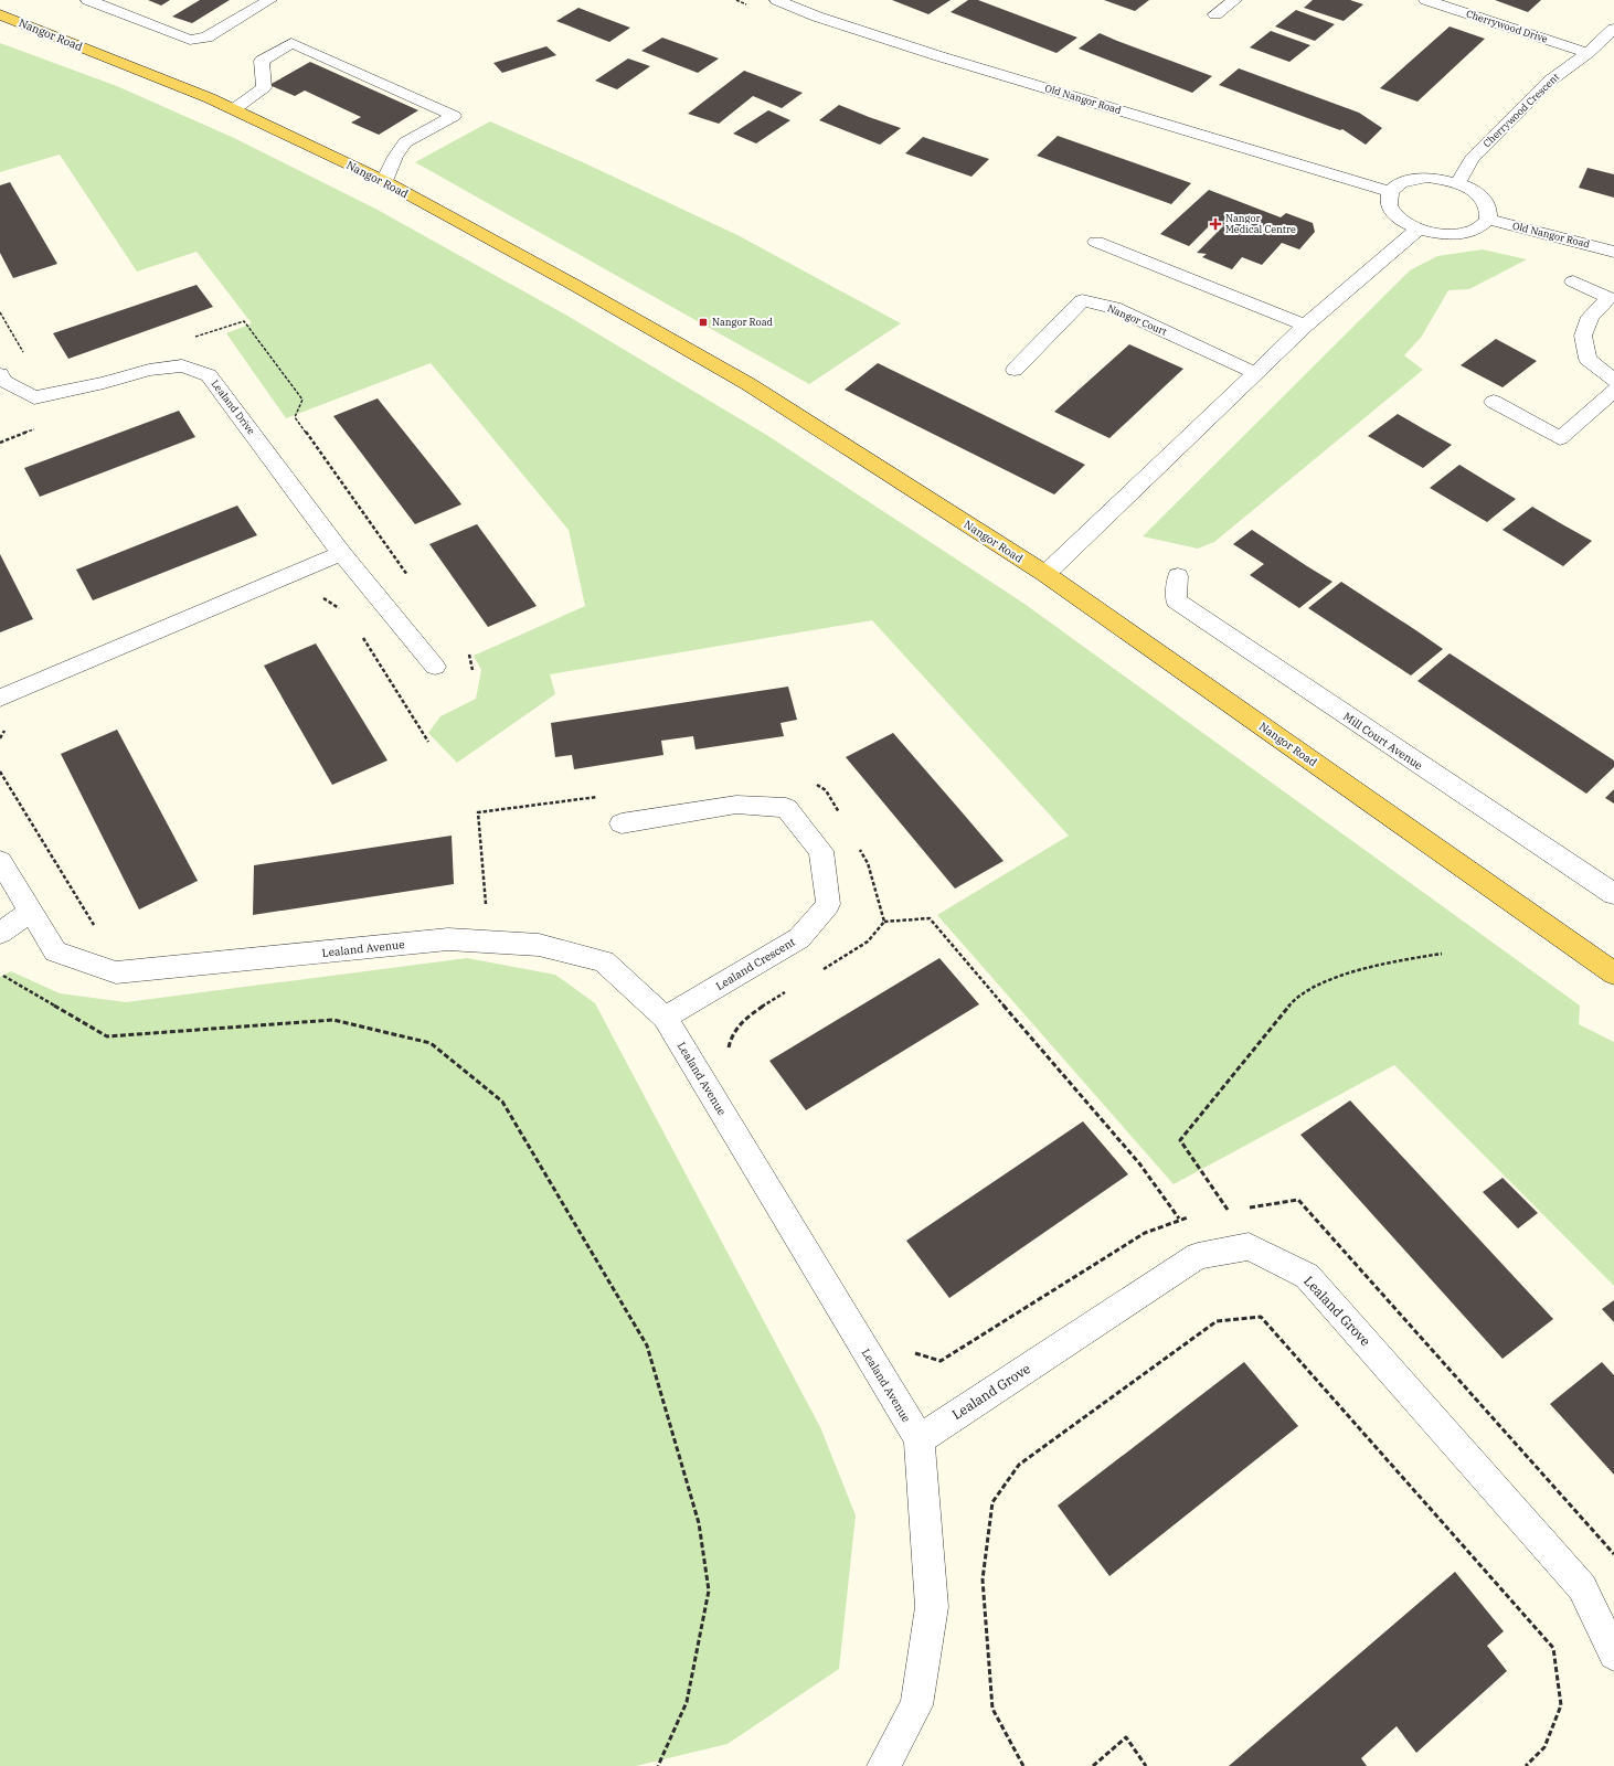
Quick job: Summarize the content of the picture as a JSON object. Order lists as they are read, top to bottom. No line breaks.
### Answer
{"streets":{"main road":["Nangor Road"],"street":["Cherrywood Drive","Old Nangor Road","Cherrywood Crescent","Nangor Court","Lealand Drive","Mill Court Avenue","Lealand Avenue","Lealand Crescent","Lealand Grove"]},"crossings":[["Cherrywood Drive","Cherrywood Crescent"],["Lealand Avenue","Lealand Crescent"],["Lealand Avenue","Lealand Grove"]],"places":{"health":["Nangor Medical Centre"],"transit":["Nangor Road"]}}
